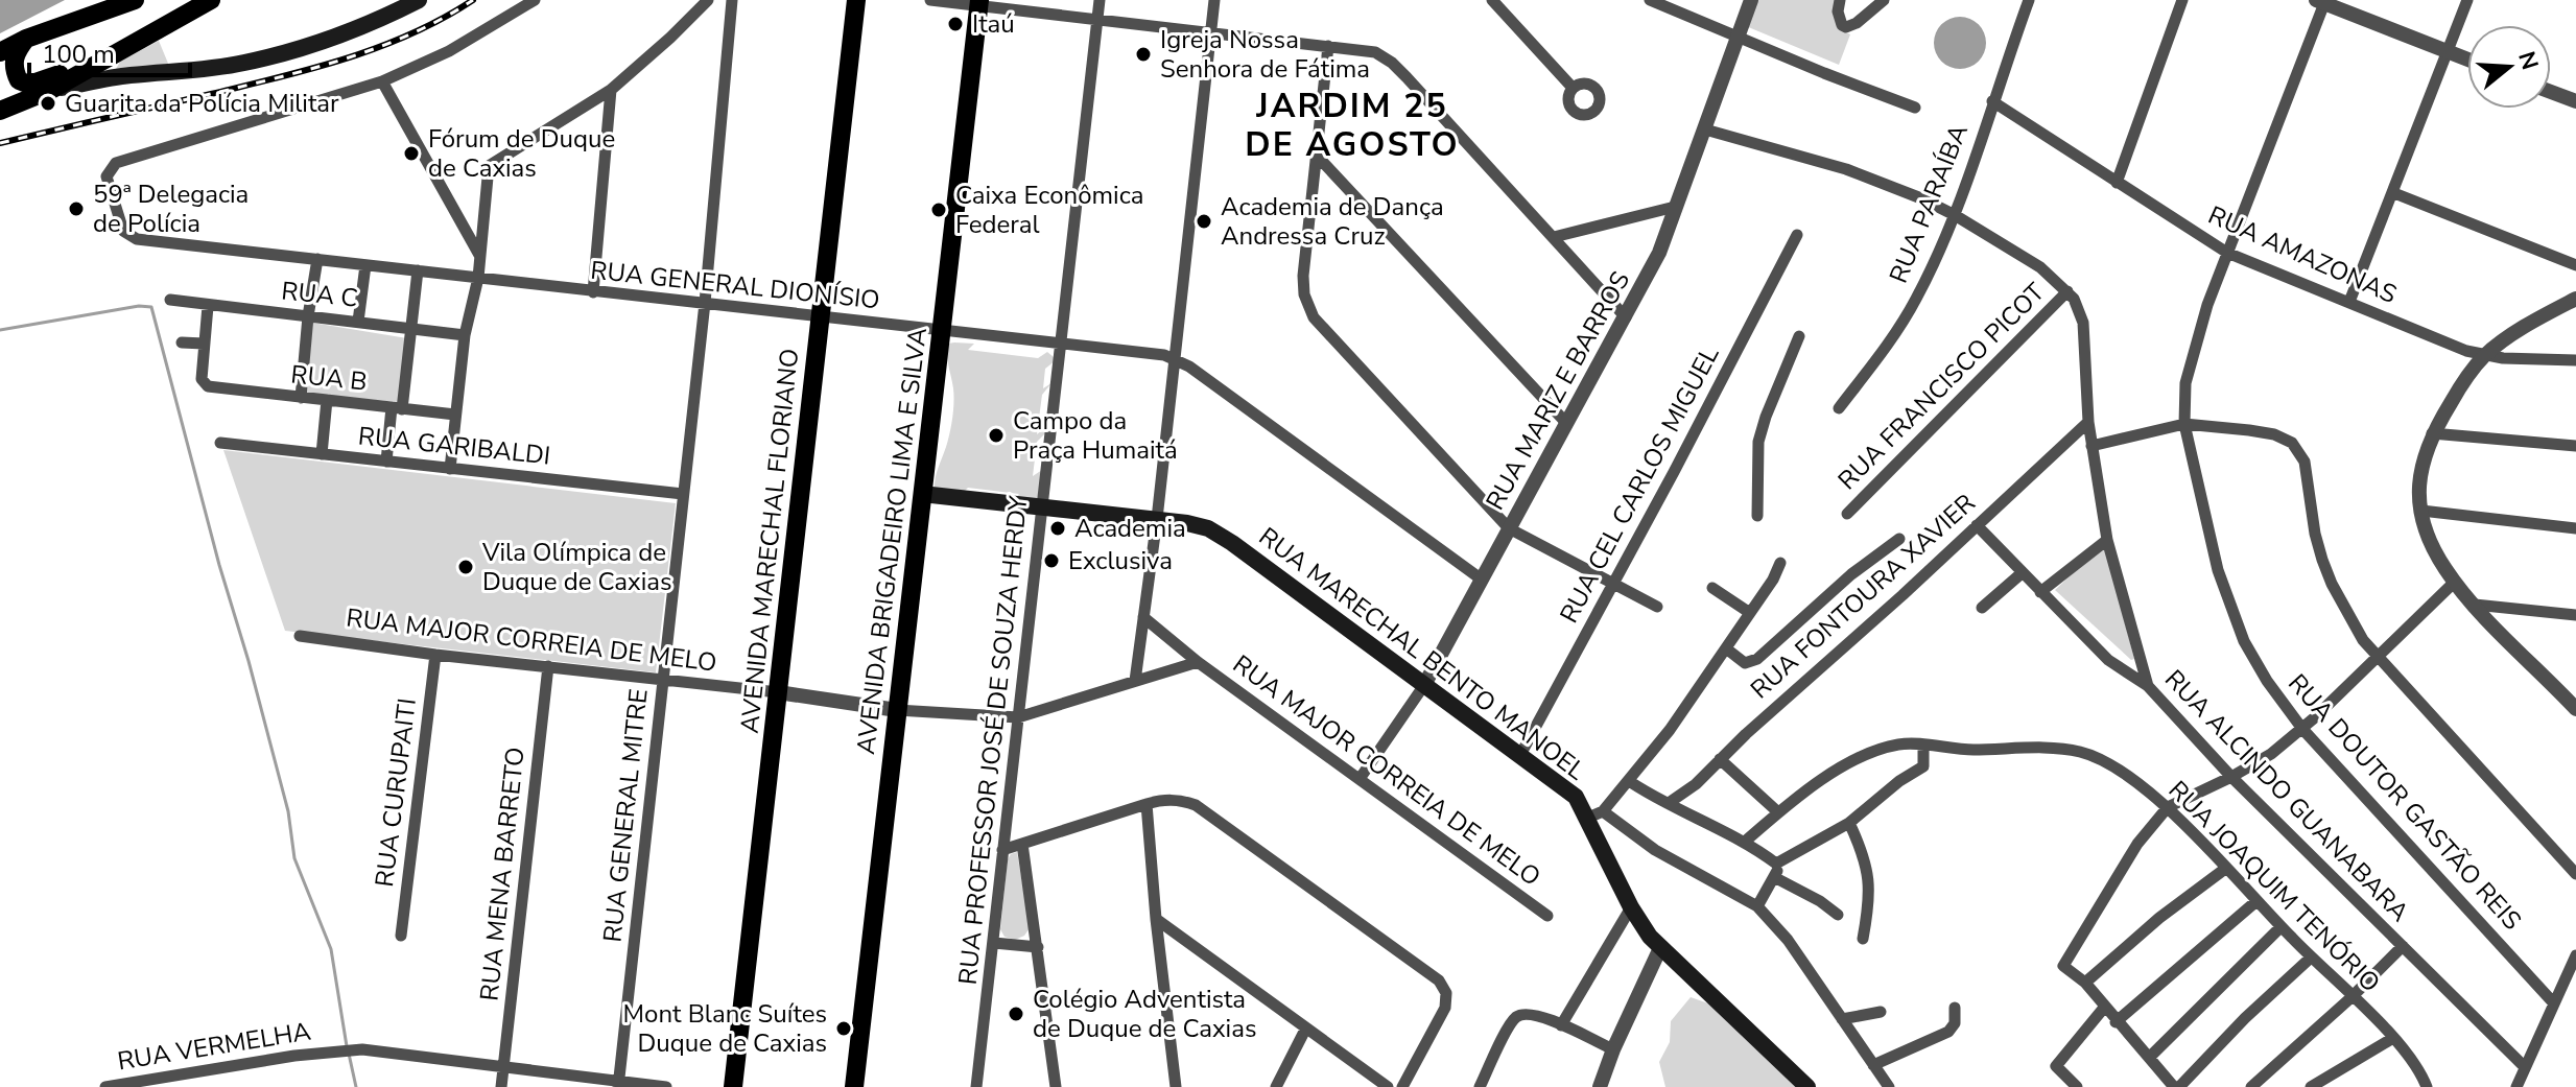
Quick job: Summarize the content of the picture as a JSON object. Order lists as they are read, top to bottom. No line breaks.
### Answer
{"streets":{"main road":["AVENIDA MARECHAL FLORIANO","AVENIDA BRIGADEIRO LIMA E SILVA","RUA MARECHAL BENTO MANOEL"],"street":["RUA PARAÍBA","RUA AMAZONAS","RUA GENERAL DIONÍSIO","RUA C","RUA B","RUA FRANCISCO PICOT","RUA MARIZ E BARROS","RUA GARIBALDI","RUA CEL CARLOS MIGUEL","RUA FONTOURA XAVIER","RUA MAJOR CORREIA DE MELO","RUA PROFESSOR JOSÉ DE SOUZA HERDY","RUA CURUPAITI","RUA ALCINDO GUANABARA","RUA DOUTOR GASTÃO REIS","RUA GENERAL MITRE","RUA MENA BARRETO","RUA JOAQUIM TENÓRIO","RUA VERMELHA"]},"crossings":[["RUA PARAÍBA","RUA AMAZONAS"],["RUA AMAZONAS","RUA DOUTOR GASTÃO REIS"],["RUA GENERAL DIONÍSIO","RUA MARIZ E BARROS"],["RUA GENERAL DIONÍSIO","AVENIDA MARECHAL FLORIANO"],["RUA GENERAL DIONÍSIO","AVENIDA BRIGADEIRO LIMA E SILVA"],["RUA GENERAL DIONÍSIO","RUA PROFESSOR JOSÉ DE SOUZA HERDY"],["RUA GENERAL DIONÍSIO","RUA GENERAL MITRE"],["RUA MARIZ E BARROS","RUA MAJOR CORREIA DE MELO"],["RUA MARIZ E BARROS","RUA MARECHAL BENTO MANOEL"],["RUA GARIBALDI","RUA GENERAL MITRE"],["RUA CEL CARLOS MIGUEL","RUA MARECHAL BENTO MANOEL"],["AVENIDA MARECHAL FLORIANO","RUA MAJOR CORREIA DE MELO"],["AVENIDA BRIGADEIRO LIMA E SILVA","RUA MAJOR CORREIA DE MELO"],["AVENIDA BRIGADEIRO LIMA E SILVA","RUA MARECHAL BENTO MANOEL"],["RUA FONTOURA XAVIER","RUA ALCINDO GUANABARA"],["RUA MAJOR CORREIA DE MELO","RUA PROFESSOR JOSÉ DE SOUZA HERDY"],["RUA MAJOR CORREIA DE MELO","RUA CURUPAITI"],["RUA MAJOR CORREIA DE MELO","RUA GENERAL MITRE"],["RUA MAJOR CORREIA DE MELO","RUA MENA BARRETO"],["RUA MARECHAL BENTO MANOEL","RUA PROFESSOR JOSÉ DE SOUZA HERDY"],["RUA GENERAL MITRE","RUA VERMELHA"],["RUA MENA BARRETO","RUA VERMELHA"]],"districts":["JARDIM 25 DE AGOSTO"],"places":["Itaú","Igreja Nossa Senhora de Fátima","Guarita da Polícia Militar","Fórum de Duque de Caxias","59ª Delegacia de Polícia","Caixa Econômica Federal","Academia de Dança Andressa Cruz","Campo da Praça Humaitá","Academia","Exclusiva","Vila Olímpica de Duque de Caxias","Colégio Adventista de Duque de Caxias","Mont Blanc Suítes Duque de Caxias"],"scale_bar":"100 m","north":"right"}
